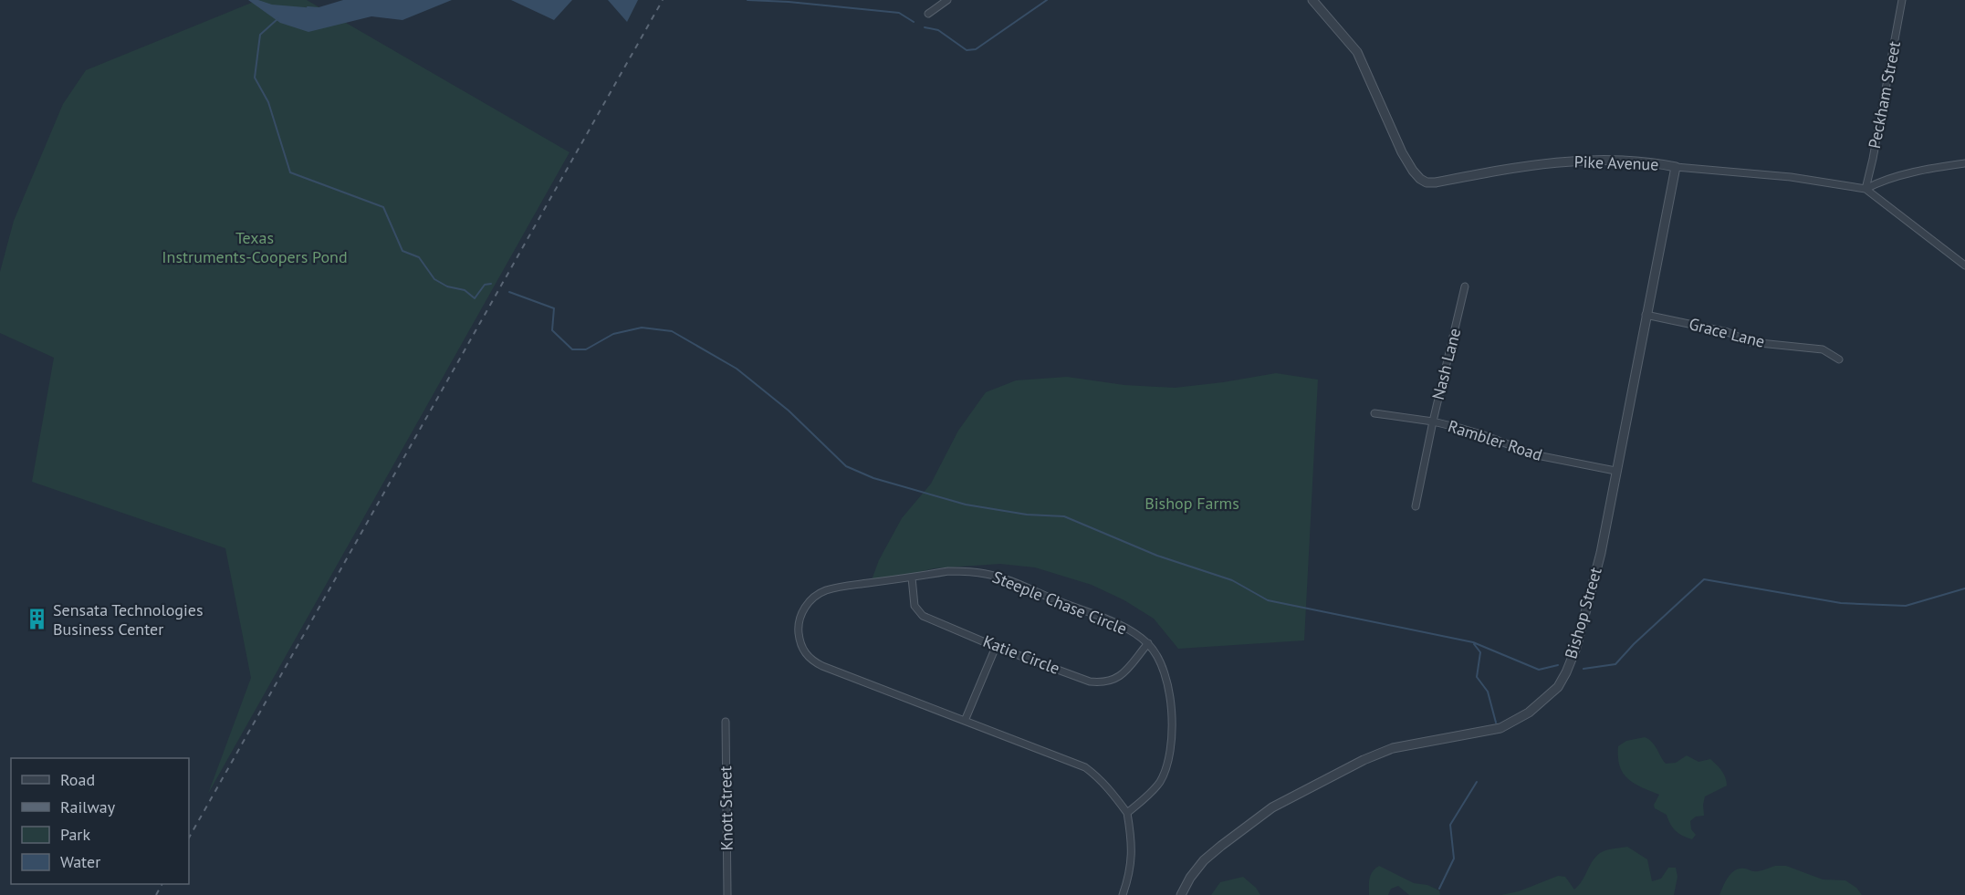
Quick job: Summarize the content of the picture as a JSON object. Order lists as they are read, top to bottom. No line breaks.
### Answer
{"streets":{"street":["Peckham Street","Pike Avenue","Grace Lane","Nash Lane","Rambler Road","Steeple Chase Circle","Bishop Street","Katie Circle","Knott Street"]},"crossings":[["Peckham Street","Pike Avenue"],["Pike Avenue","Bishop Street"],["Grace Lane","Bishop Street"],["Nash Lane","Rambler Road"],["Rambler Road","Bishop Street"],["Steeple Chase Circle","Katie Circle"]],"parks":["Texas Instruments-Coopers Pond","Bishop Farms"],"places":{"building":["Sensata Technologies Business Center"]},"legend":["Road","Railway","Park","Water"]}
